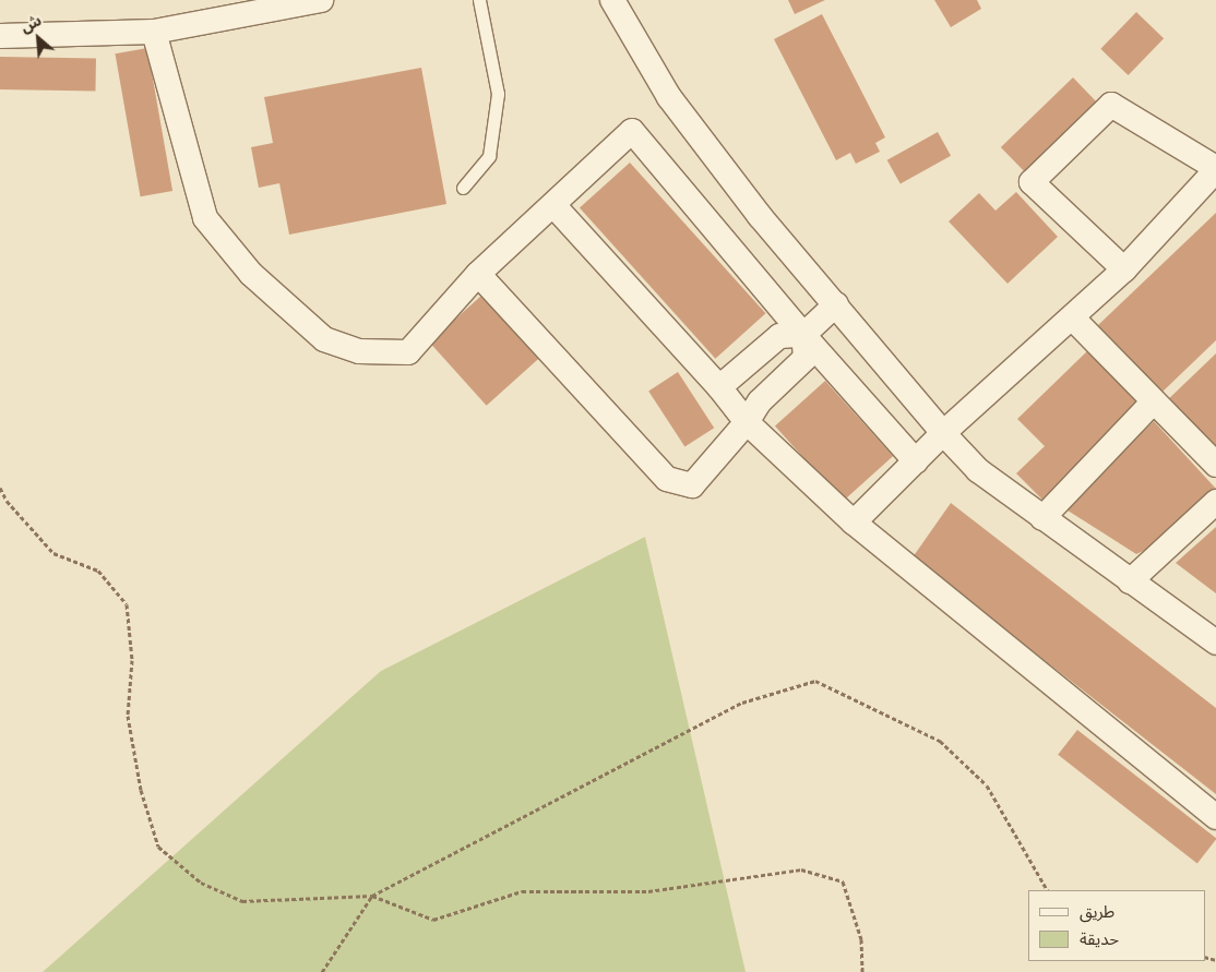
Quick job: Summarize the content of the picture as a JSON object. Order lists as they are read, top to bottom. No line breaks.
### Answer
{"legend":["طريق","حديقة"],"north":"top left"}
